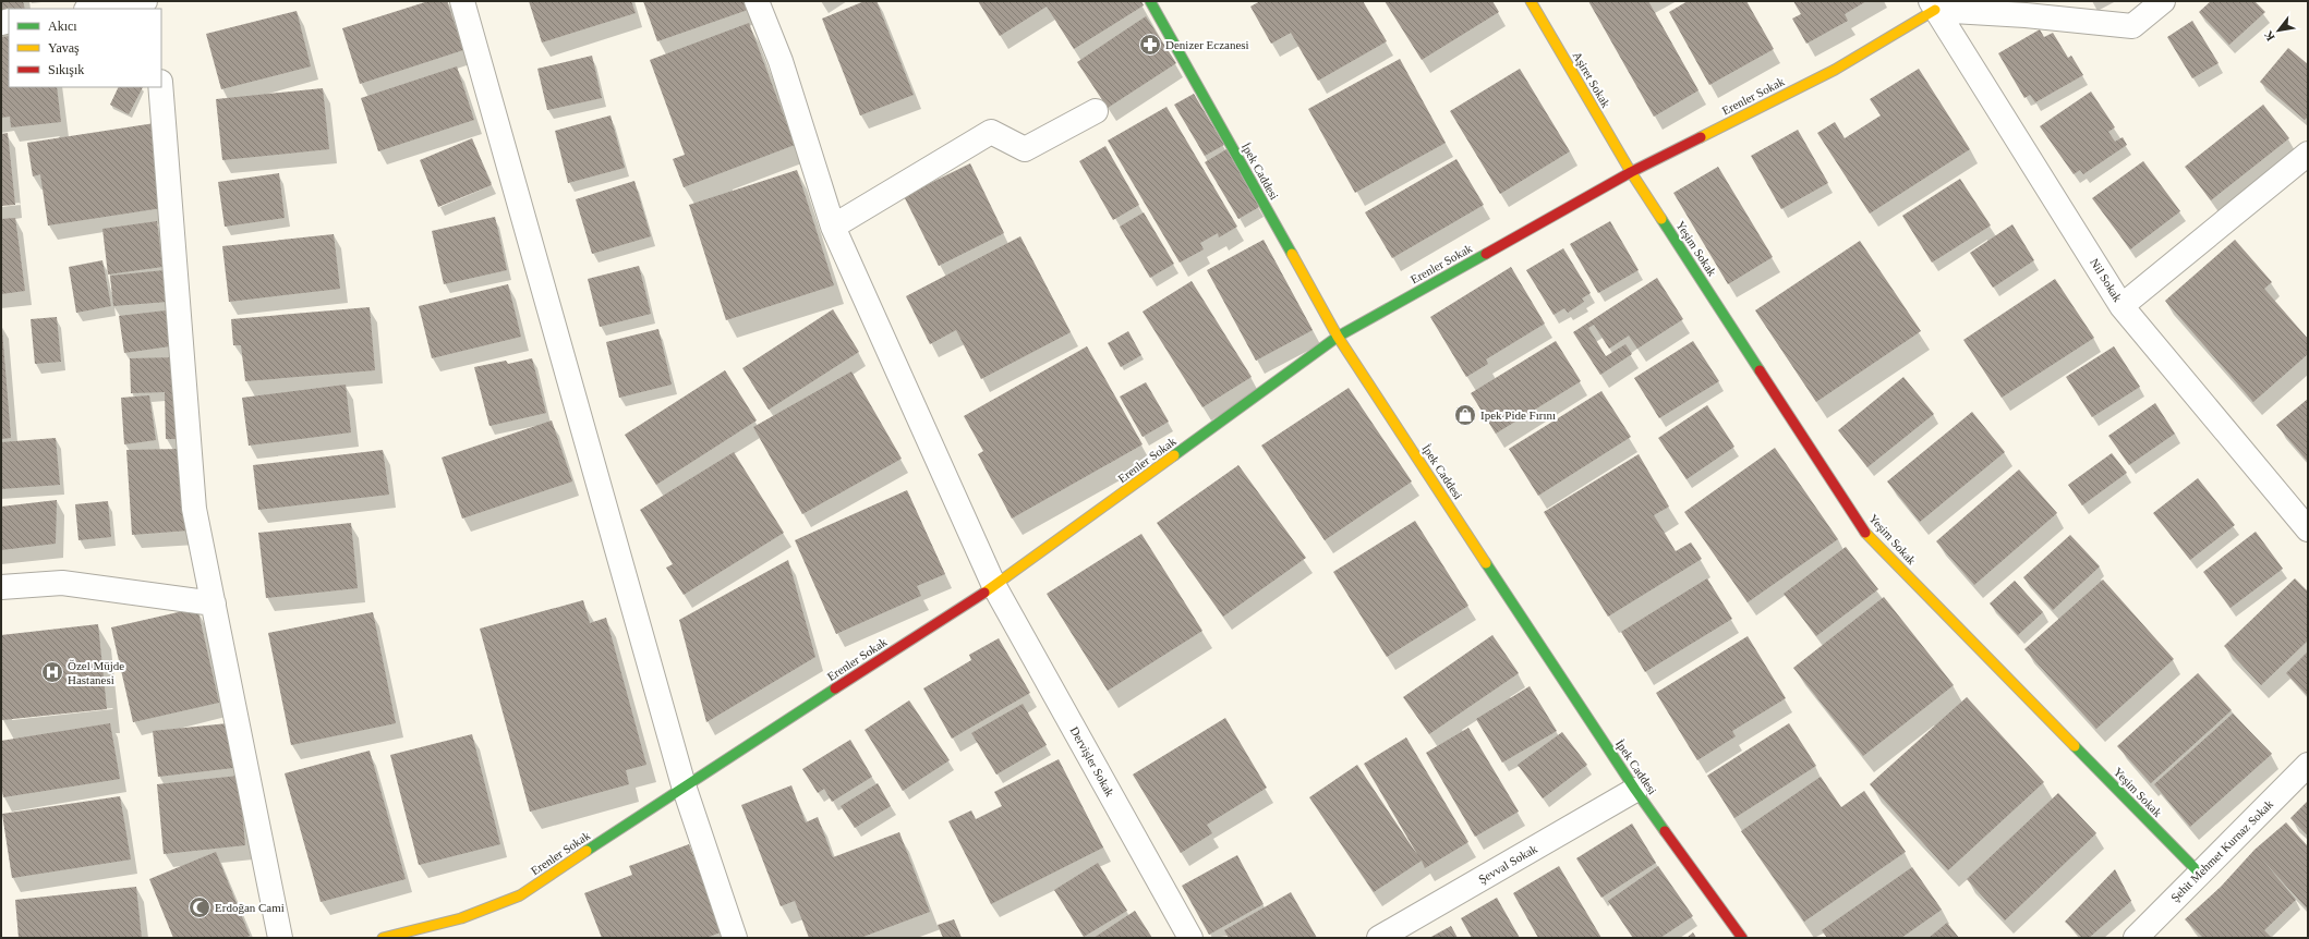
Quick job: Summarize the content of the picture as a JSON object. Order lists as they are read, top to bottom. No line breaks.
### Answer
{"streets":{"street":["Aşiret Sokak","Erenler Sokak","İpek Caddesi","Yeşim Sokak","Nil Sokak","Dervişler Sokak","Şehit Mehmet Kurnaz Sokak","Şevval Sokak"]},"crossings":[["Aşiret Sokak","Erenler Sokak"],["Aşiret Sokak","Yeşim Sokak"],["Erenler Sokak","İpek Caddesi"],["Erenler Sokak","Yeşim Sokak"],["Erenler Sokak","Nil Sokak"],["Erenler Sokak","Dervişler Sokak"],["İpek Caddesi","Şevval Sokak"],["Yeşim Sokak","Şehit Mehmet Kurnaz Sokak"]],"places":{"pharmacy":["Denizer Eczanesi"],"shop":["Ipek Pide Fırını"],"hospital":["Özel Müjde Hastanesi"],"mosque":["Erdoğan Cami"]},"legend":["Akıcı","Yavaş","Sıkışık"],"north":"bottom left"}
